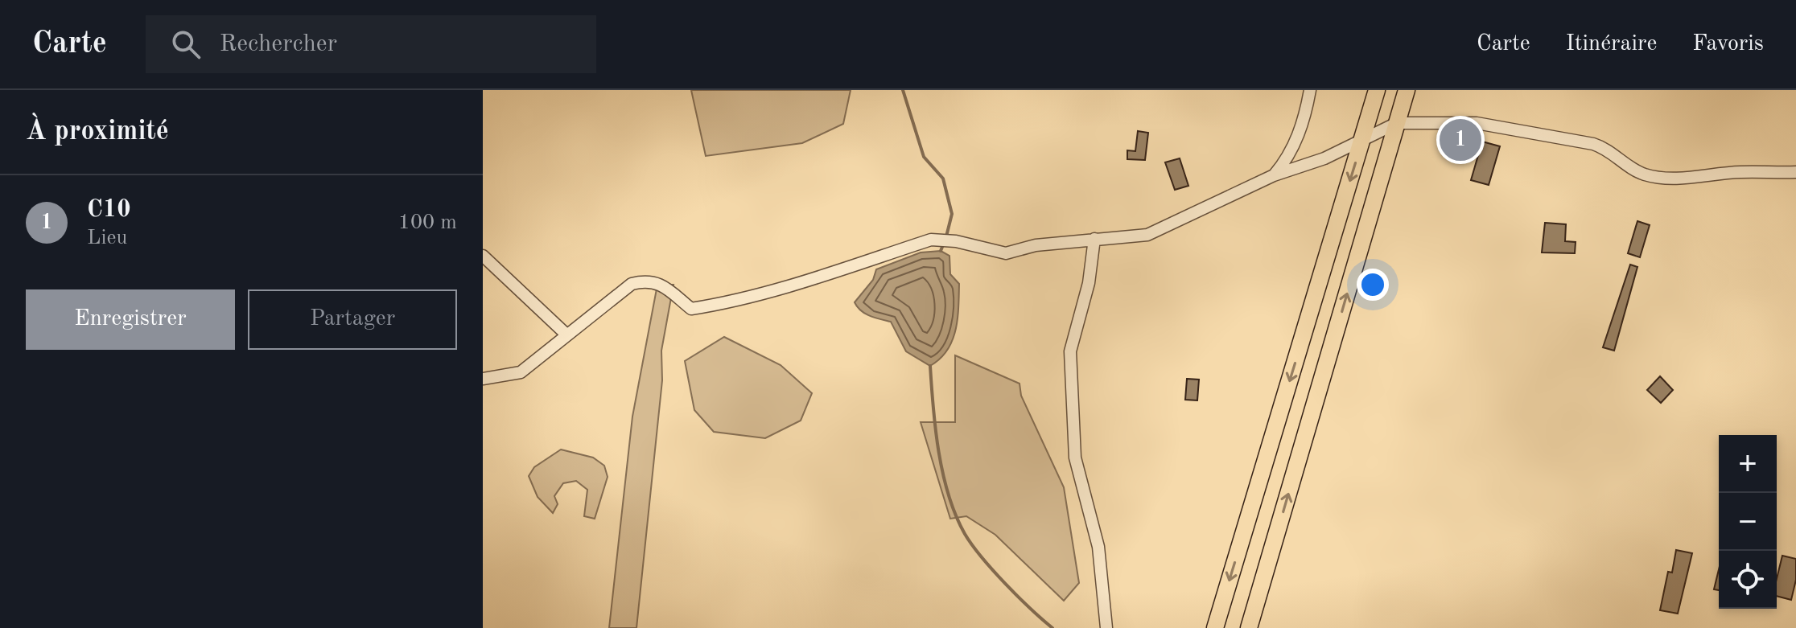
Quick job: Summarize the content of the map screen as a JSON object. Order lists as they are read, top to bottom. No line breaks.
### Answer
{"page":{"header":"Carte","search":"Rechercher","nav":["Carte","Itinéraire","Favoris"],"heading":"À proximité","pins":"1","list":[{"mark":"1","name":"C10","note":"Lieu","value":"100 m"}],"buttons":["Enregistrer","Partager"],"map_buttons":["+","−"]}}
